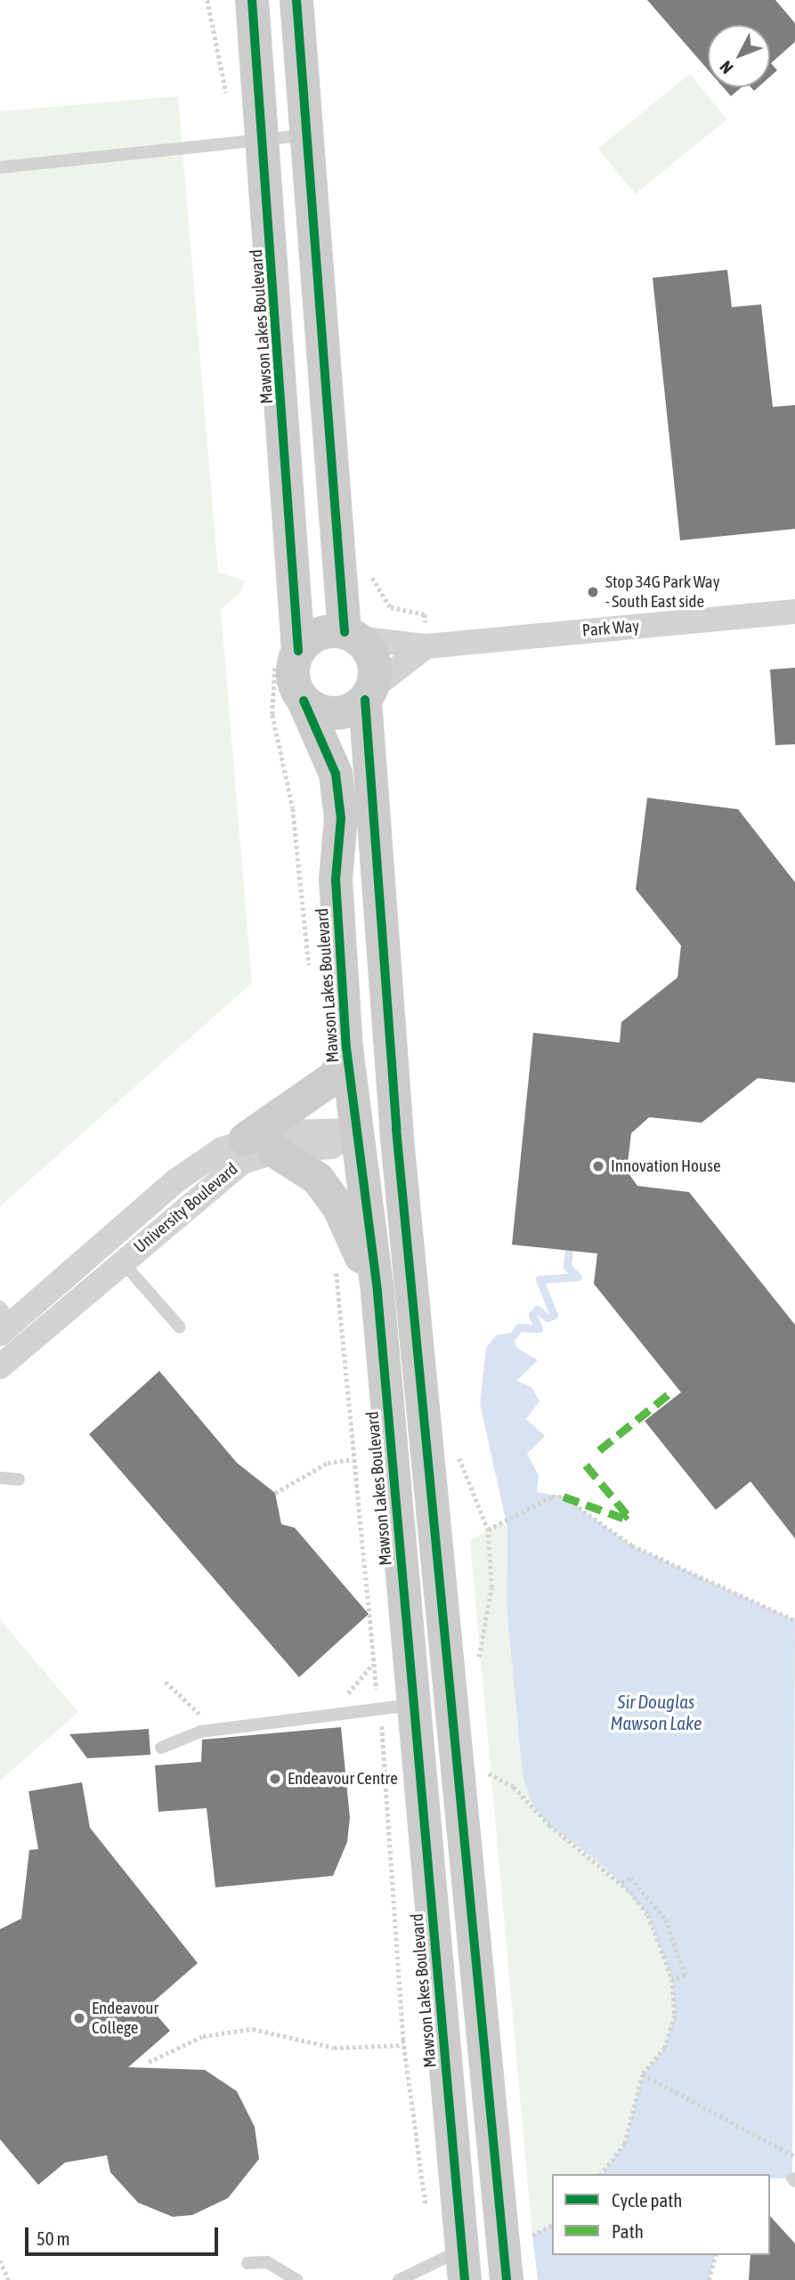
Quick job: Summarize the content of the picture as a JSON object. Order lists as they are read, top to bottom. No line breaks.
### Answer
{"streets":{"street":["Mawson Lakes Boulevard","Park Way","University Boulevard"]},"crossings":[["Mawson Lakes Boulevard","Park Way"],["Mawson Lakes Boulevard","University Boulevard"]],"water":["Sir Douglas Mawson Lake"],"places":["Stop 34G Park Way - South East side","Innovation House","Endeavour Centre","Endeavour College"],"legend":["Cycle path","Path"],"scale_bar":"50 m","north":"bottom left"}
